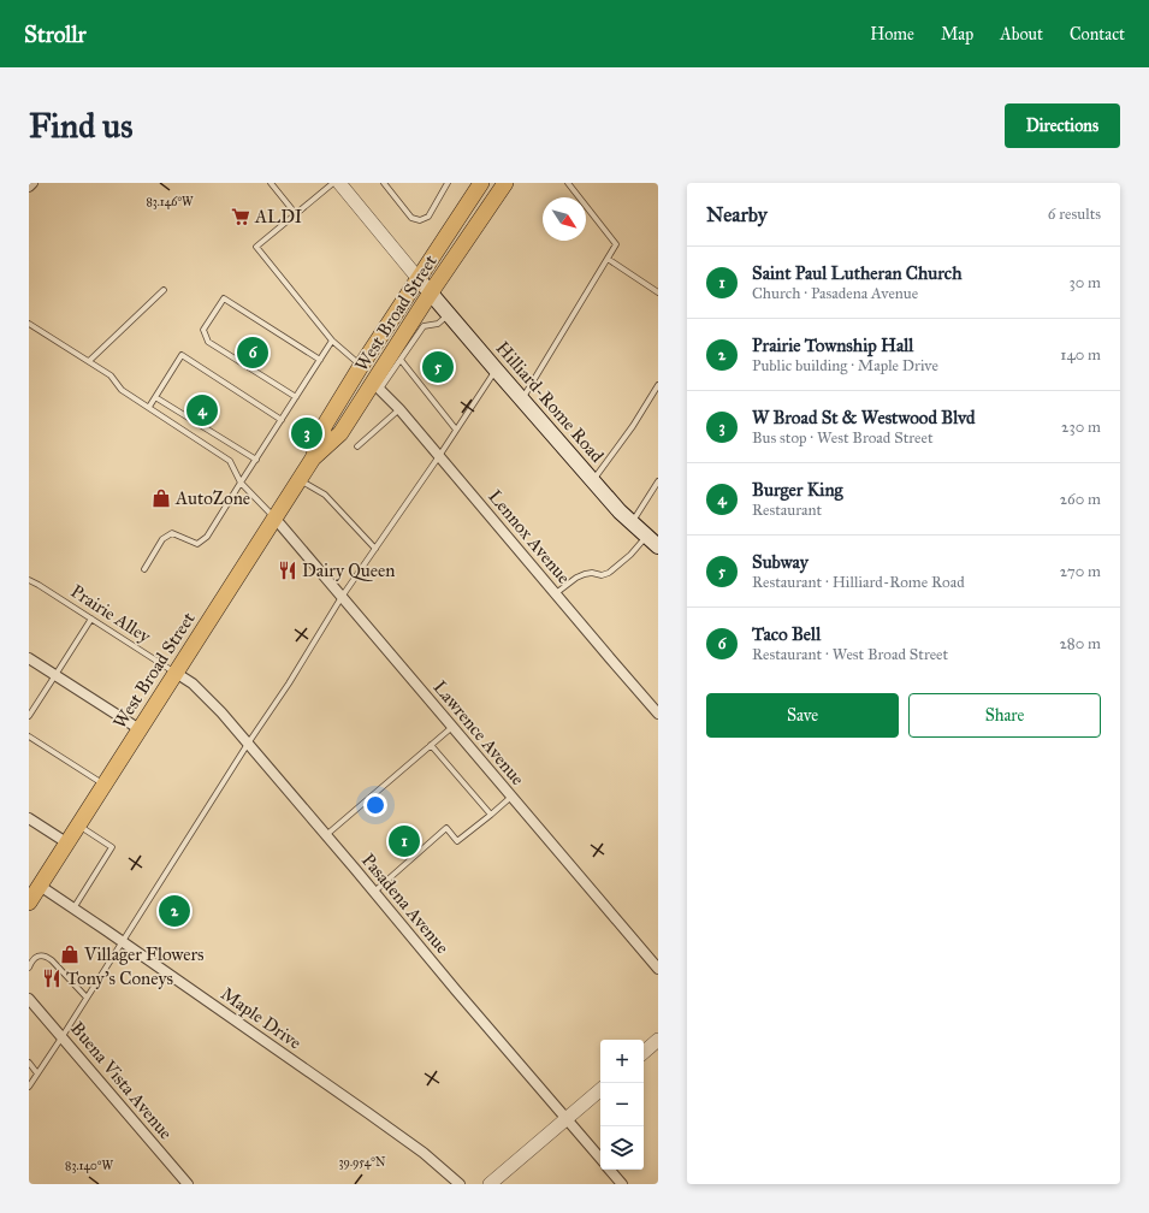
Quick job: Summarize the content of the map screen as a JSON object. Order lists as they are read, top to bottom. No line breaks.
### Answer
{"streets":{"main road":["West Broad Street","Hilliard-Rome Road"],"street":["Lennox Avenue","Lawrence Avenue","Pasadena Avenue","Maple Drive","Buena Vista Avenue"],"lane":["Prairie Alley"]},"crossings":[["West Broad Street","Hilliard-Rome Road"],["West Broad Street","Lennox Avenue"],["West Broad Street","Prairie Alley"],["West Broad Street","Lawrence Avenue"],["West Broad Street","Pasadena Avenue"],["West Broad Street","Maple Drive"],["Prairie Alley","Pasadena Avenue"]],"places":{"supermarket":["ALDI"],"shop":["AutoZone","Villager Flowers"],"restaurant":["Dairy Queen","Tony's Coneys"]},"north":"bottom right","page":{"header":"Strollr","nav":["Home","Map","About","Contact"],"buttons":["Directions",["Save","Share"]],"title":"Find us","heading":["Nearby","6 results"],"list":[{"mark":"1","name":"Saint Paul Lutheran Church","note":"Church · Pasadena Avenue","value":"30 m"},{"mark":"2","name":"Prairie Township Hall","note":"Public building · Maple Drive","value":"140 m"},{"mark":"3","name":"W Broad St & Westwood Blvd","note":"Bus stop · West Broad Street","value":"230 m"},{"mark":"4","name":"Burger King","note":"Restaurant","value":"260 m"},{"mark":"5","name":"Subway","note":"Restaurant · Hilliard-Rome Road","value":"270 m"},{"mark":"6","name":"Taco Bell","note":"Restaurant · West Broad Street","value":"280 m"}],"pins":["6","5","4","3","1","2"],"map_buttons":["+","−"]},"coordinates":["83.146°W","39.954°N","83.140°W"]}
